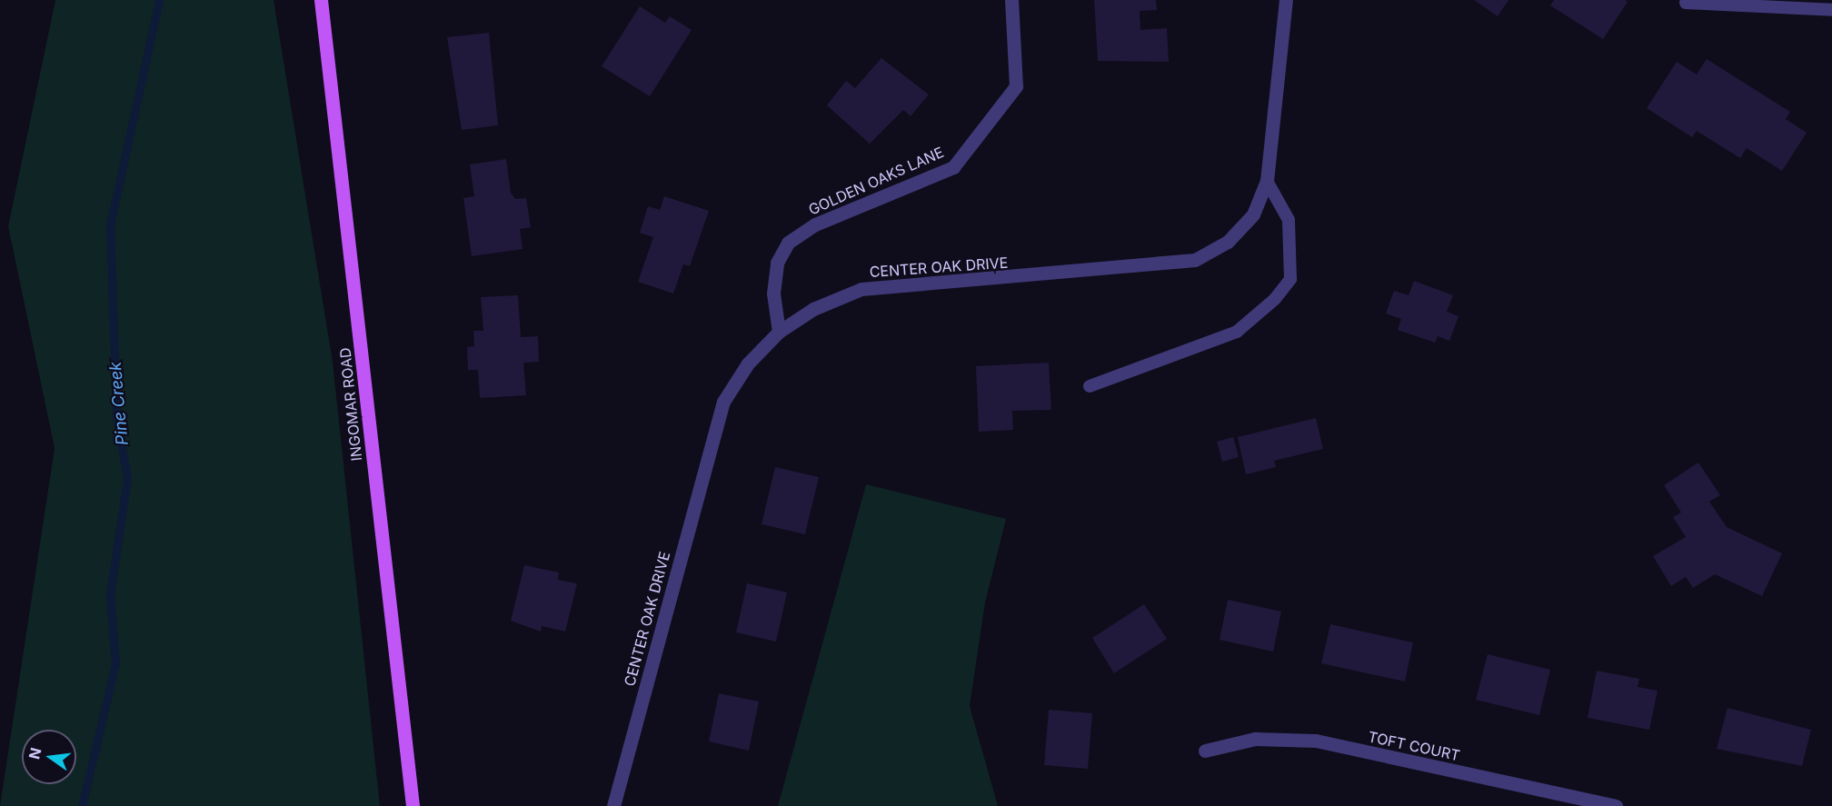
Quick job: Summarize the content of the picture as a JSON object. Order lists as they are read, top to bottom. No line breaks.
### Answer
{"streets":{"main road":["INGOMAR ROAD"],"street":["GOLDEN OAKS LANE","CENTER OAK DRIVE","TOFT COURT"]},"crossings":[["GOLDEN OAKS LANE","CENTER OAK DRIVE"]],"water":["Pine Creek"],"north":"left"}
